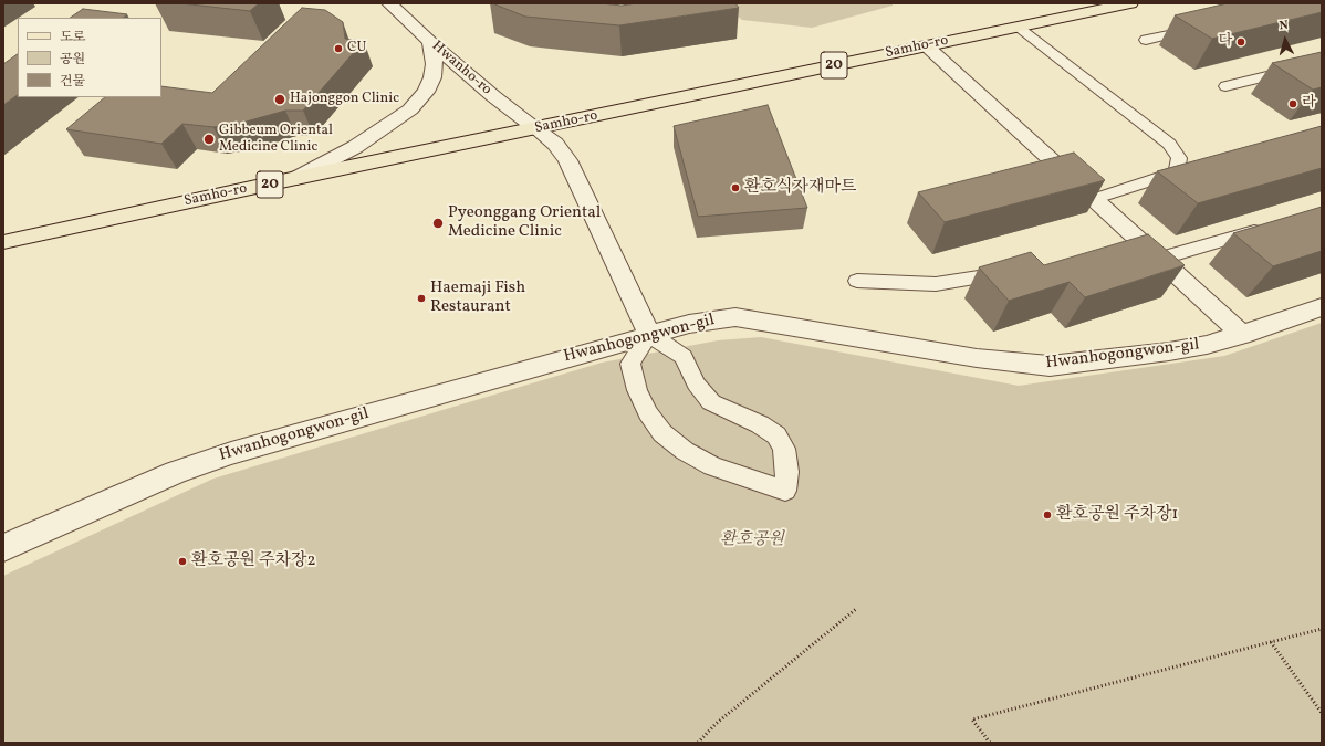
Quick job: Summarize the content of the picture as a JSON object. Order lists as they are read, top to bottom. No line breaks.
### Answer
{"streets":{"main road":["Samho-ro","20"],"street":["Hwanho-ro","Hwanhogongwon-gil"]},"crossings":[["Samho-ro","Hwanho-ro"],["Hwanho-ro","Hwanhogongwon-gil"]],"parks":["환호공원"],"places":["다","CU","Hajonggon Clinic","라","Gibbeum Oriental Medicine Clinic","환호식자재마트","Pyeonggang Oriental Medicine Clinic","Haemaji Fish Restaurant","환호공원 주차장1","환호공원 주차장2"],"legend":["도로","공원","건물"],"north":"top"}
